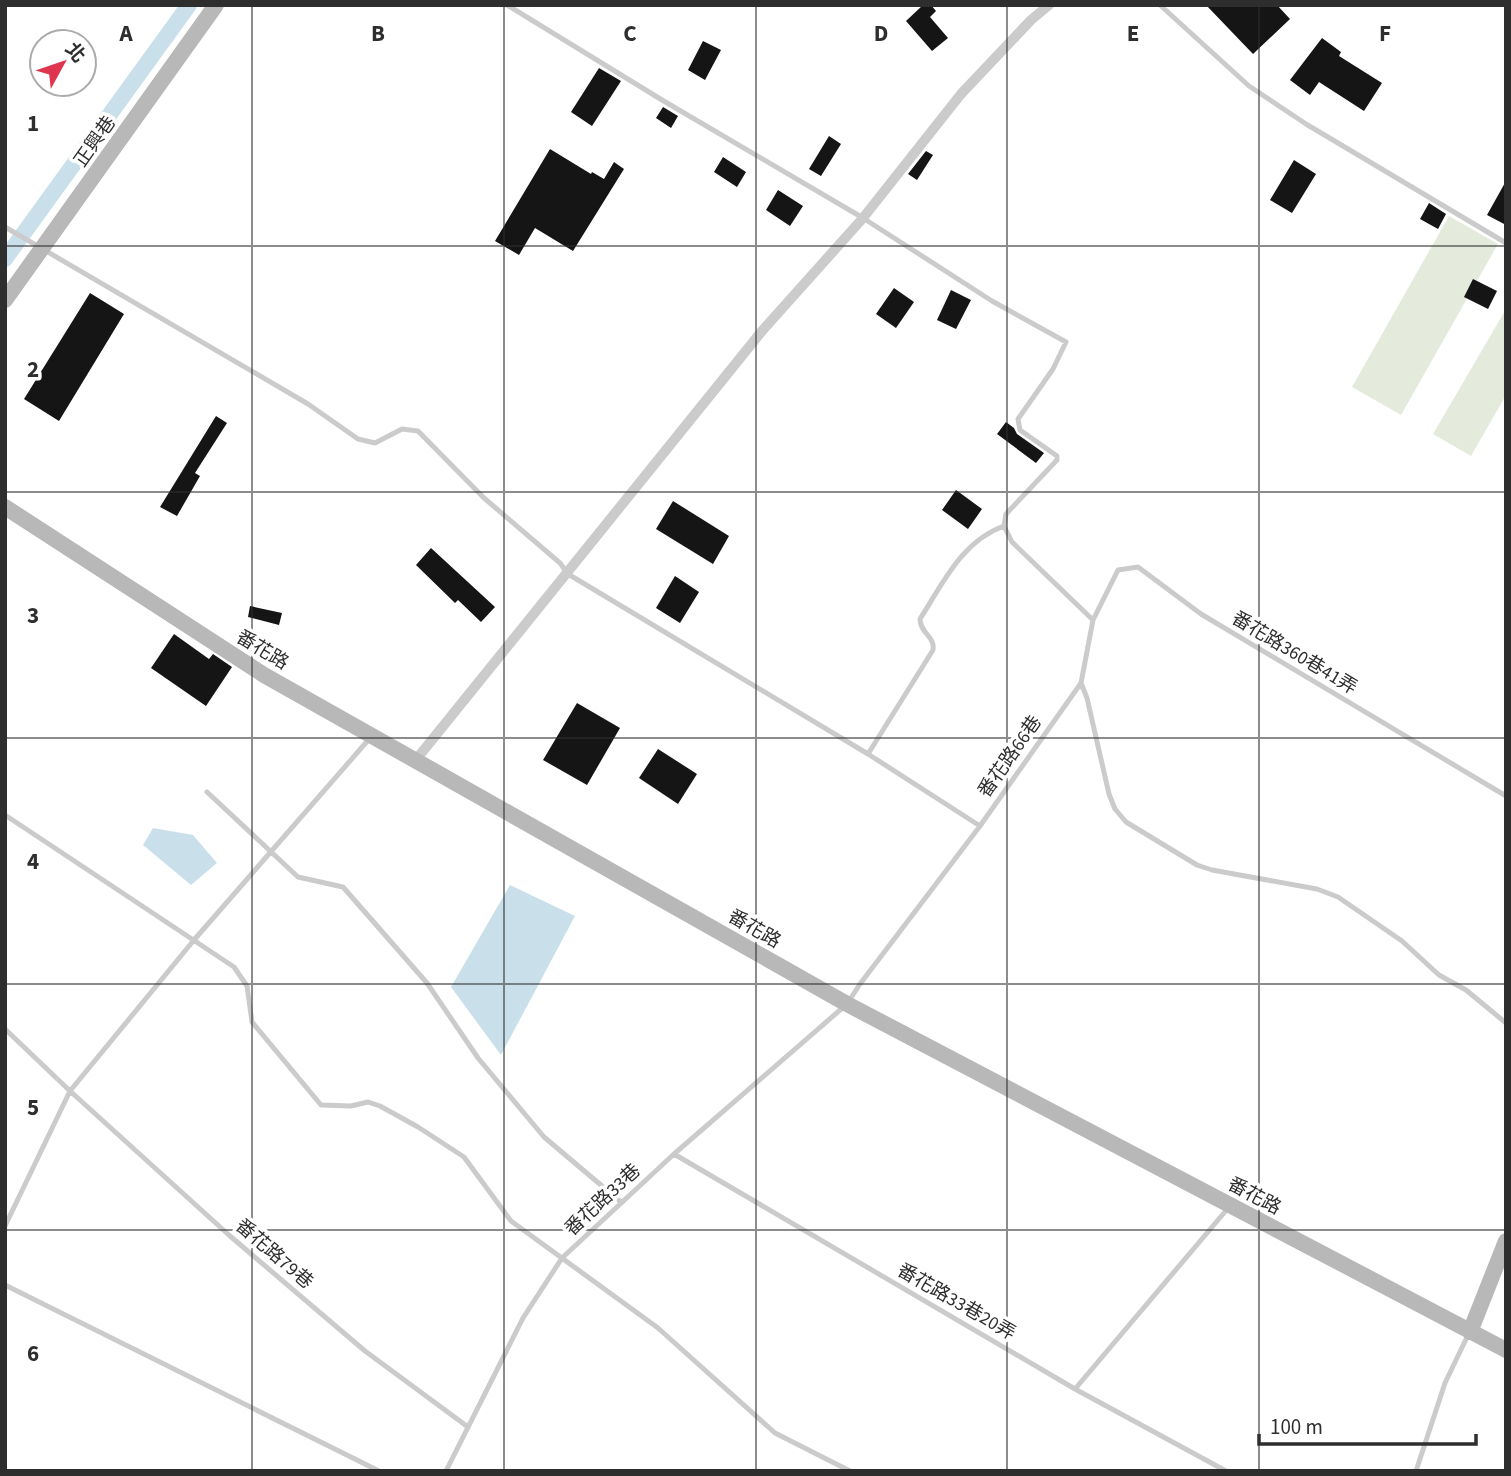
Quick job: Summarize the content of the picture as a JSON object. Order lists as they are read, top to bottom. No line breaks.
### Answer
{"streets":{"main road":["正興巷","番花路"],"lane":["番花路360巷41弄","番花路66巷","番花路33巷","番花路79巷","番花路33巷20弄"]},"crossings":[["番花路","番花路66巷"],["番花路","番花路33巷"],["番花路360巷41弄","番花路66巷"],["番花路66巷","番花路33巷"],["番花路33巷","番花路79巷"],["番花路33巷","番花路33巷20弄"]],"scale_bar":"100 m","north":"top right","grid":{"columns":["A","B","C","D","E","F"],"rows":["1","2","3","4","5","6"]}}
